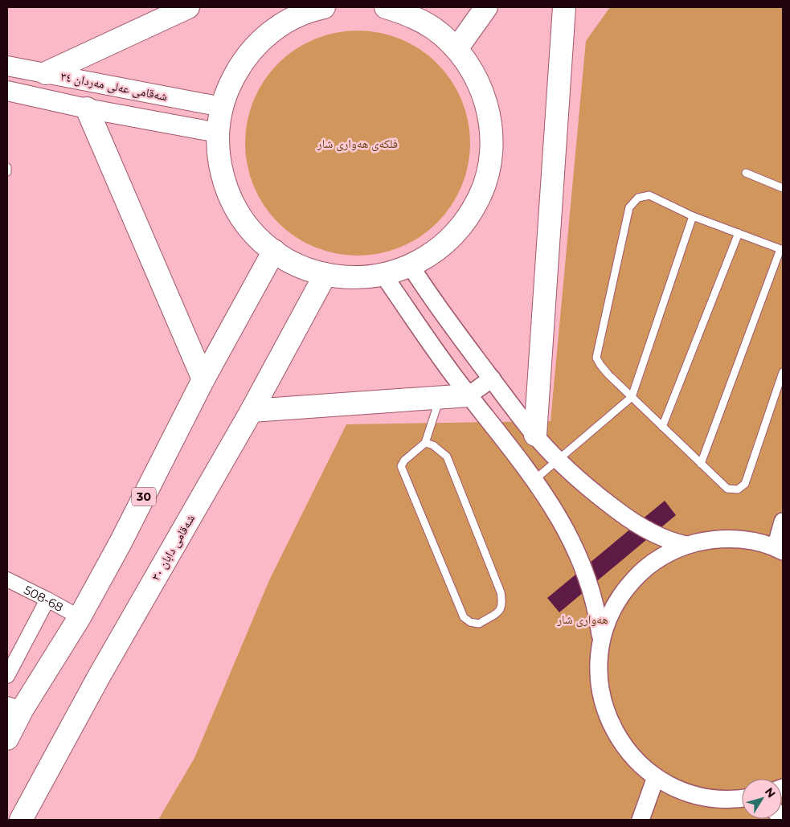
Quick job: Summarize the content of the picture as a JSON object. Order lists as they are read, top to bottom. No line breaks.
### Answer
{"streets":{"main road":["شەقامی عەلی مەردان ٣٤","30","شەقامی دابان ٣٠"],"street":["508-68"]},"crossings":[["30","508-68"]],"parks":["فلکەی هەواری شار","هەواری شار"],"north":"top right"}
